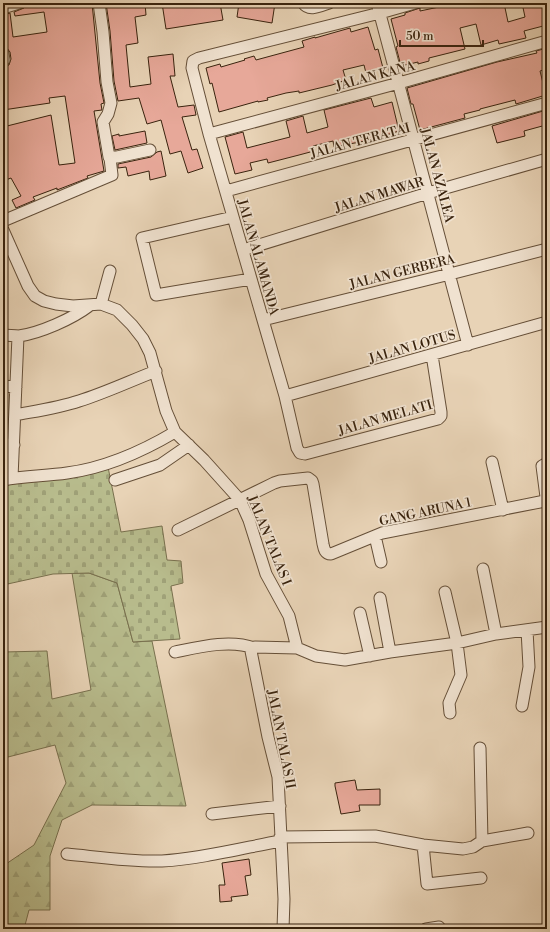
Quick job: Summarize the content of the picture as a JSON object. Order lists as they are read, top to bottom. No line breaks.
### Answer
{"streets":{"street":["JALAN KANA","JALAN TERATAI","JALAN AZALEA","JALAN MAWAR","JALAN ALAMANDA","JALAN GERBERA","JALAN LOTUS","JALAN MELATI","GANG ARUNA 1","JALAN TALAS I","JALAN TALAS II"]},"crossings":[["JALAN KANA","JALAN AZALEA"],["JALAN KANA","JALAN ALAMANDA"],["JALAN TERATAI","JALAN AZALEA"],["JALAN TERATAI","JALAN ALAMANDA"],["JALAN AZALEA","JALAN MAWAR"],["JALAN AZALEA","JALAN ALAMANDA"],["JALAN AZALEA","JALAN GERBERA"],["JALAN AZALEA","JALAN LOTUS"],["JALAN MAWAR","JALAN ALAMANDA"],["JALAN ALAMANDA","JALAN GERBERA"],["JALAN ALAMANDA","JALAN LOTUS"],["JALAN ALAMANDA","JALAN MELATI"],["JALAN LOTUS","JALAN MELATI"],["GANG ARUNA 1","JALAN TALAS I"]],"scale_bar":"50 m"}
